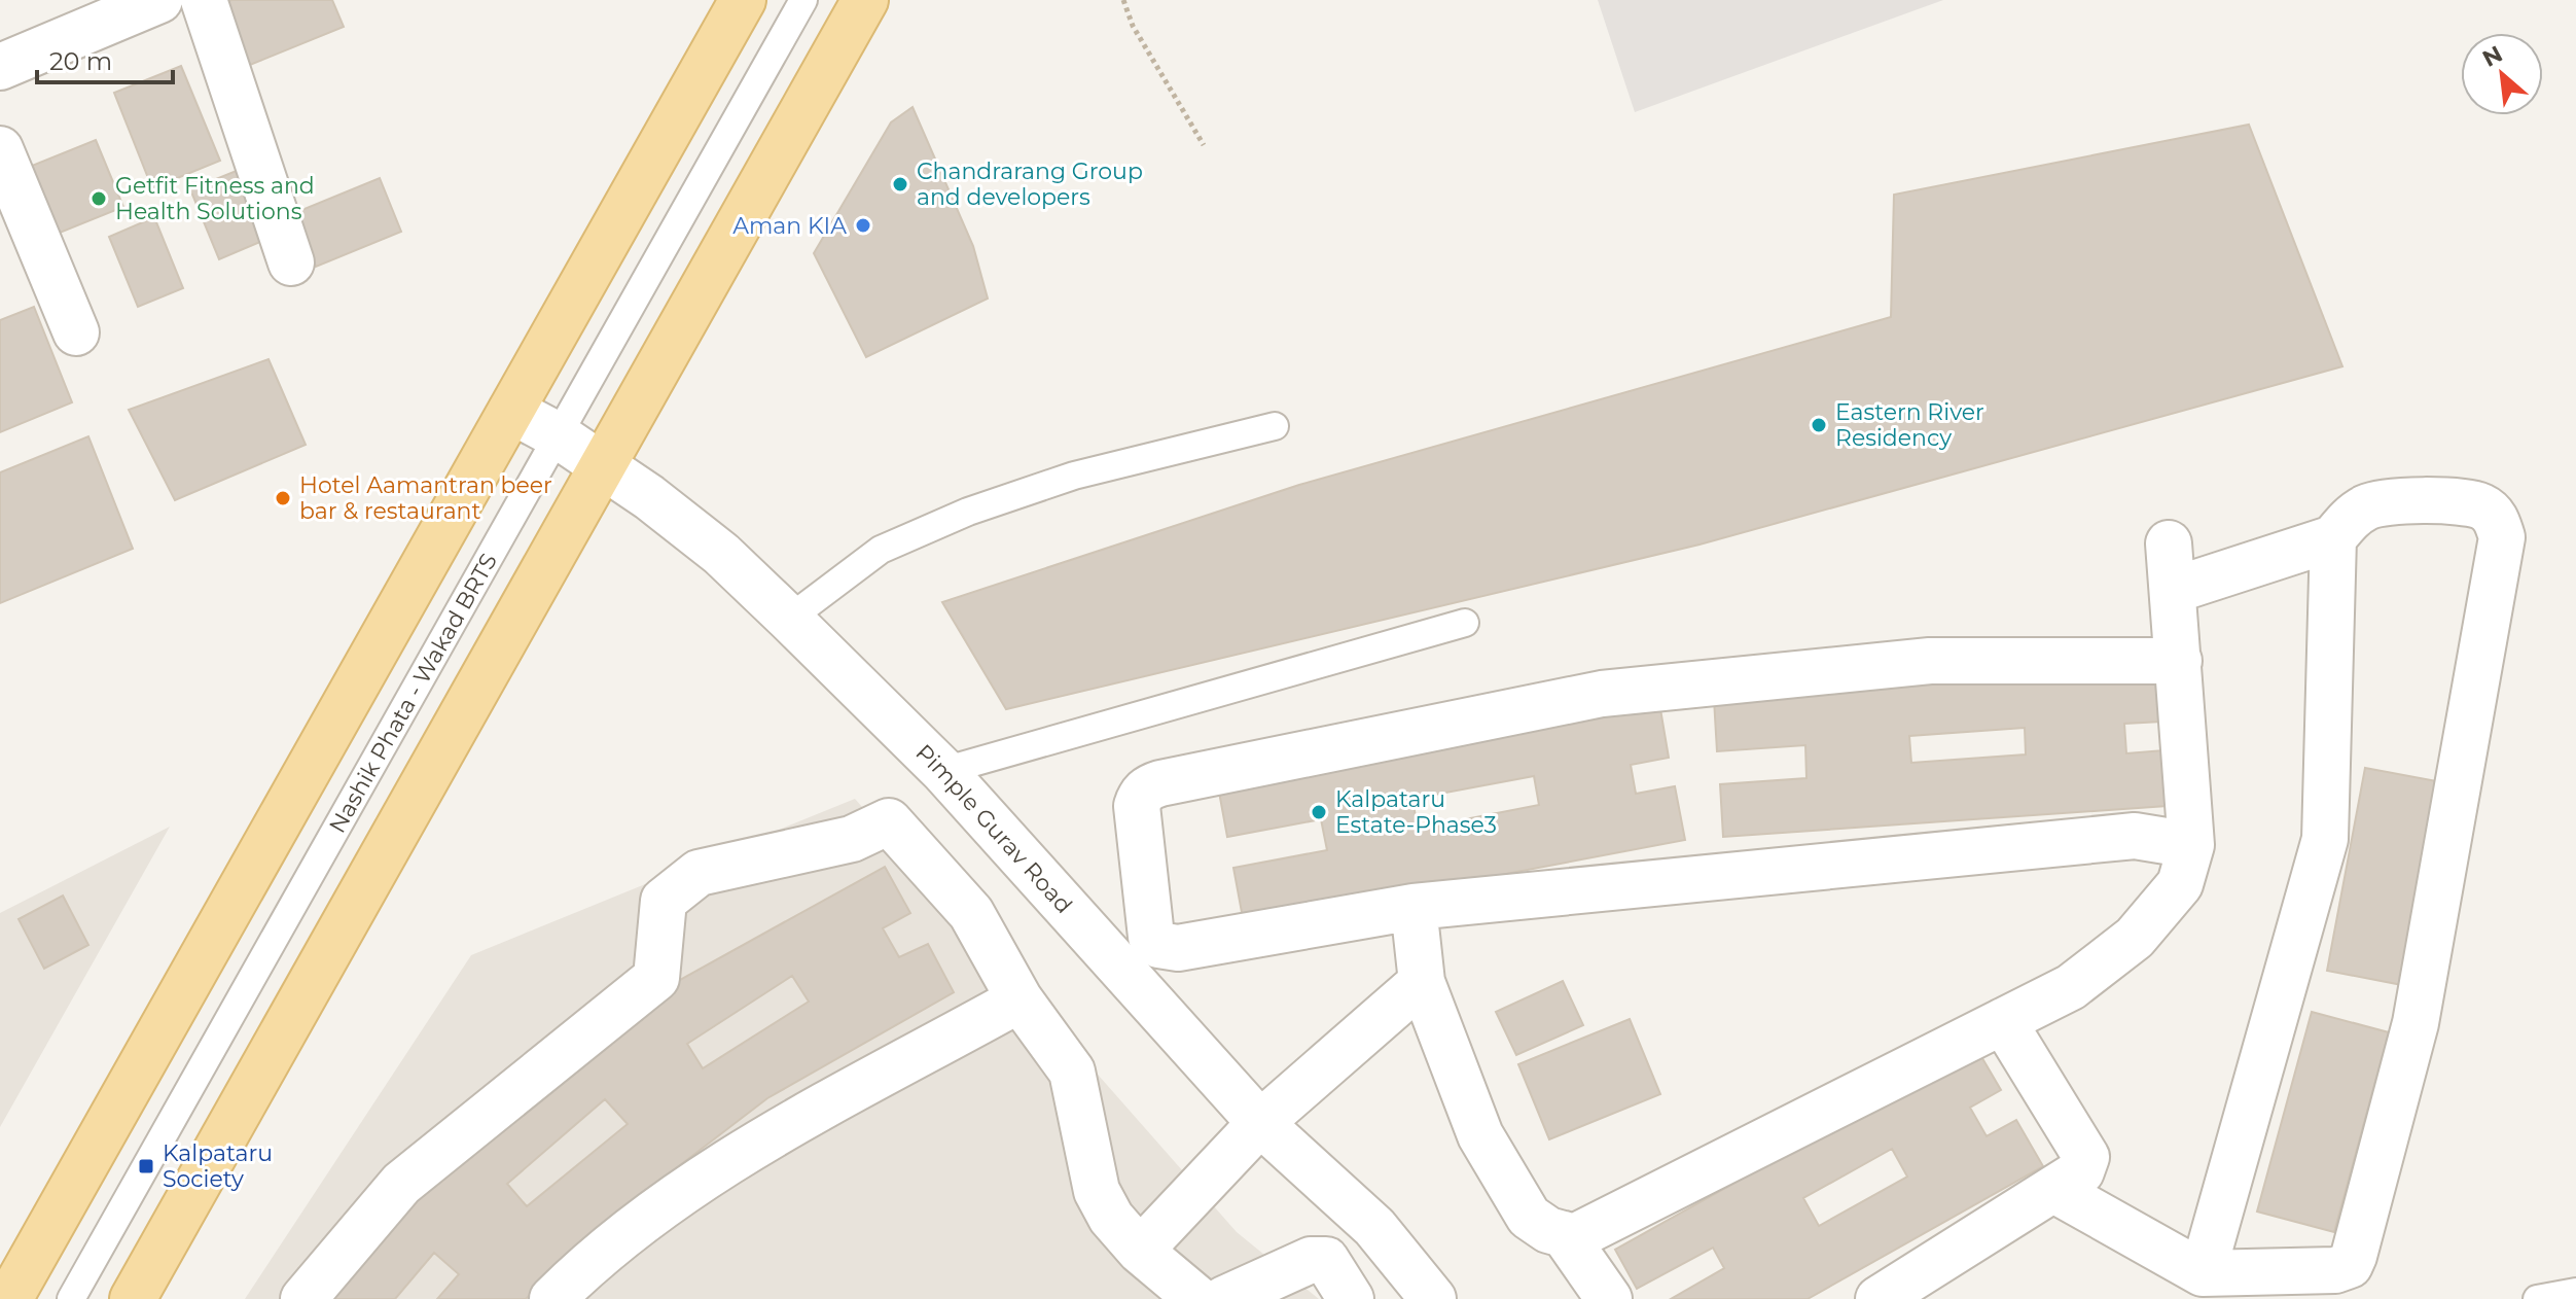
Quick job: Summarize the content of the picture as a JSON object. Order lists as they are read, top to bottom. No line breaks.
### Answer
{"streets":{"street":["Pimple Gurav Road"],"lane":["Nashik Phata - Wakad BRTS"]},"crossings":[["Nashik Phata - Wakad BRTS","Pimple Gurav Road"]],"places":{"other":["Chandrarang Group and developers","Getfit Fitness and Health Solutions","Aman KIA","Eastern River Residency","Hotel Aamantran beer bar & restaurant","Kalpataru Estate-Phase3"],"transit":["Kalpataru Society"]},"scale_bar":"20 m","north":"top left"}
